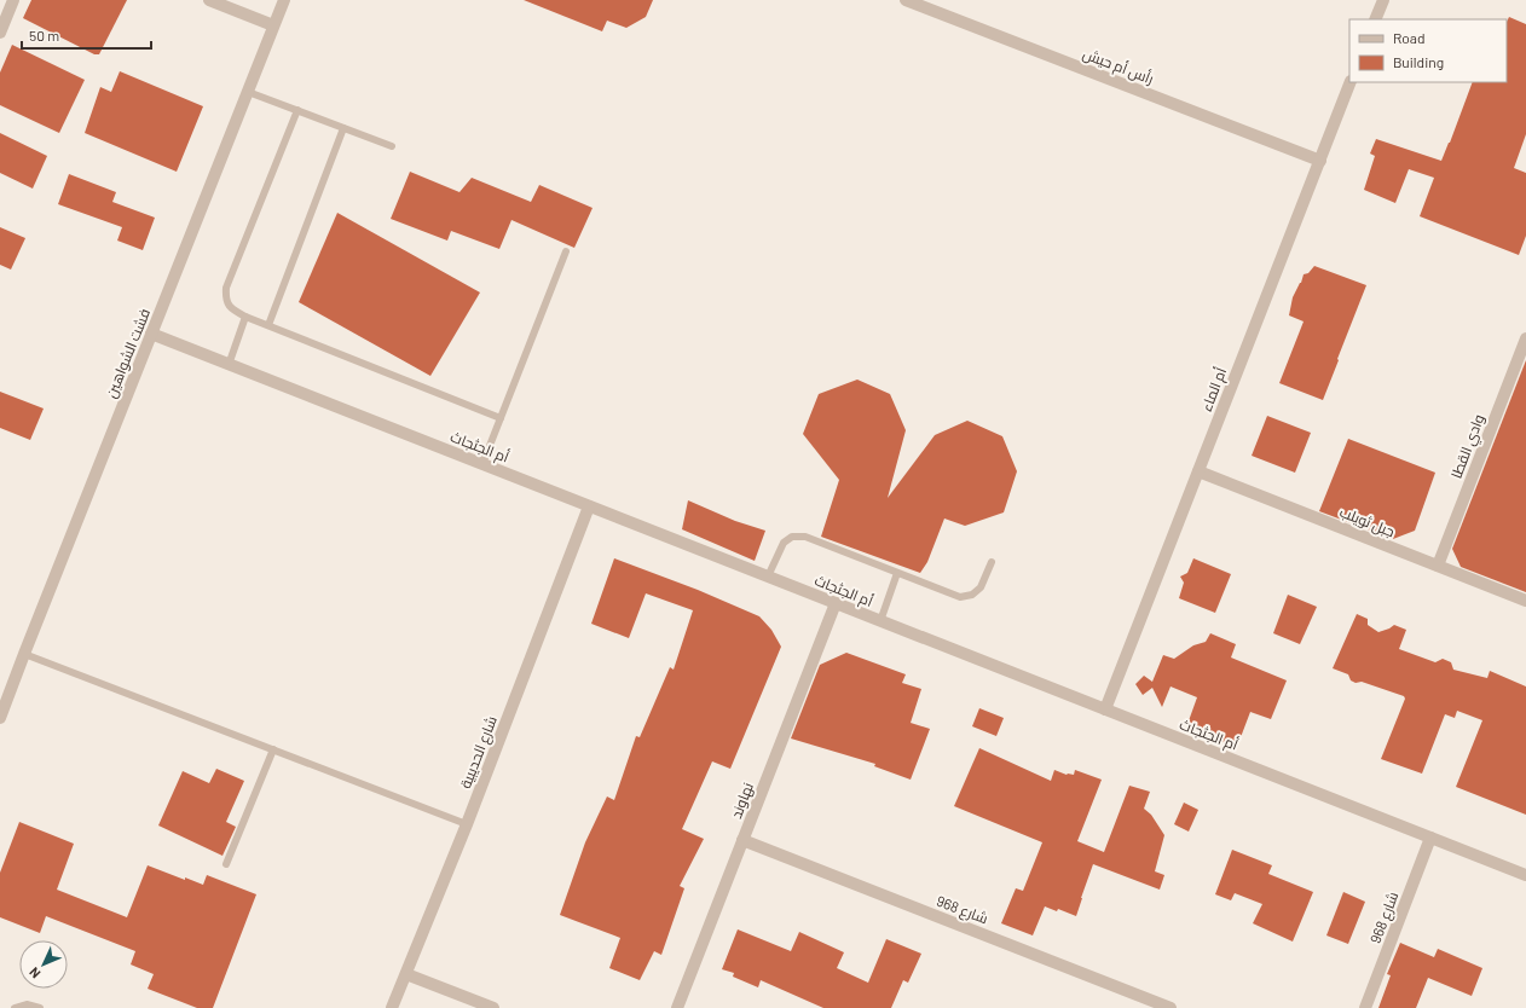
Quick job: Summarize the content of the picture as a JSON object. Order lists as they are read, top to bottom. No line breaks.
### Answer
{"streets":{"street":["رأس أم حيش","فشت الشواهين","أم الماء","أم الجثجاث","وادي القطا","جبل ثويلب","شارع الحديبية","نهاوند","شارع 968"]},"crossings":[["رأس أم حيش","أم الماء"],["فشت الشواهين","أم الجثجاث"],["أم الماء","أم الجثجاث"],["أم الماء","جبل ثويلب"],["أم الجثجاث","شارع الحديبية"],["أم الجثجاث","نهاوند"],["أم الجثجاث","شارع 968"],["وادي القطا","جبل ثويلب"],["نهاوند","شارع 968"]],"legend":["Road","Building"],"scale_bar":"50 m","north":"bottom left"}
